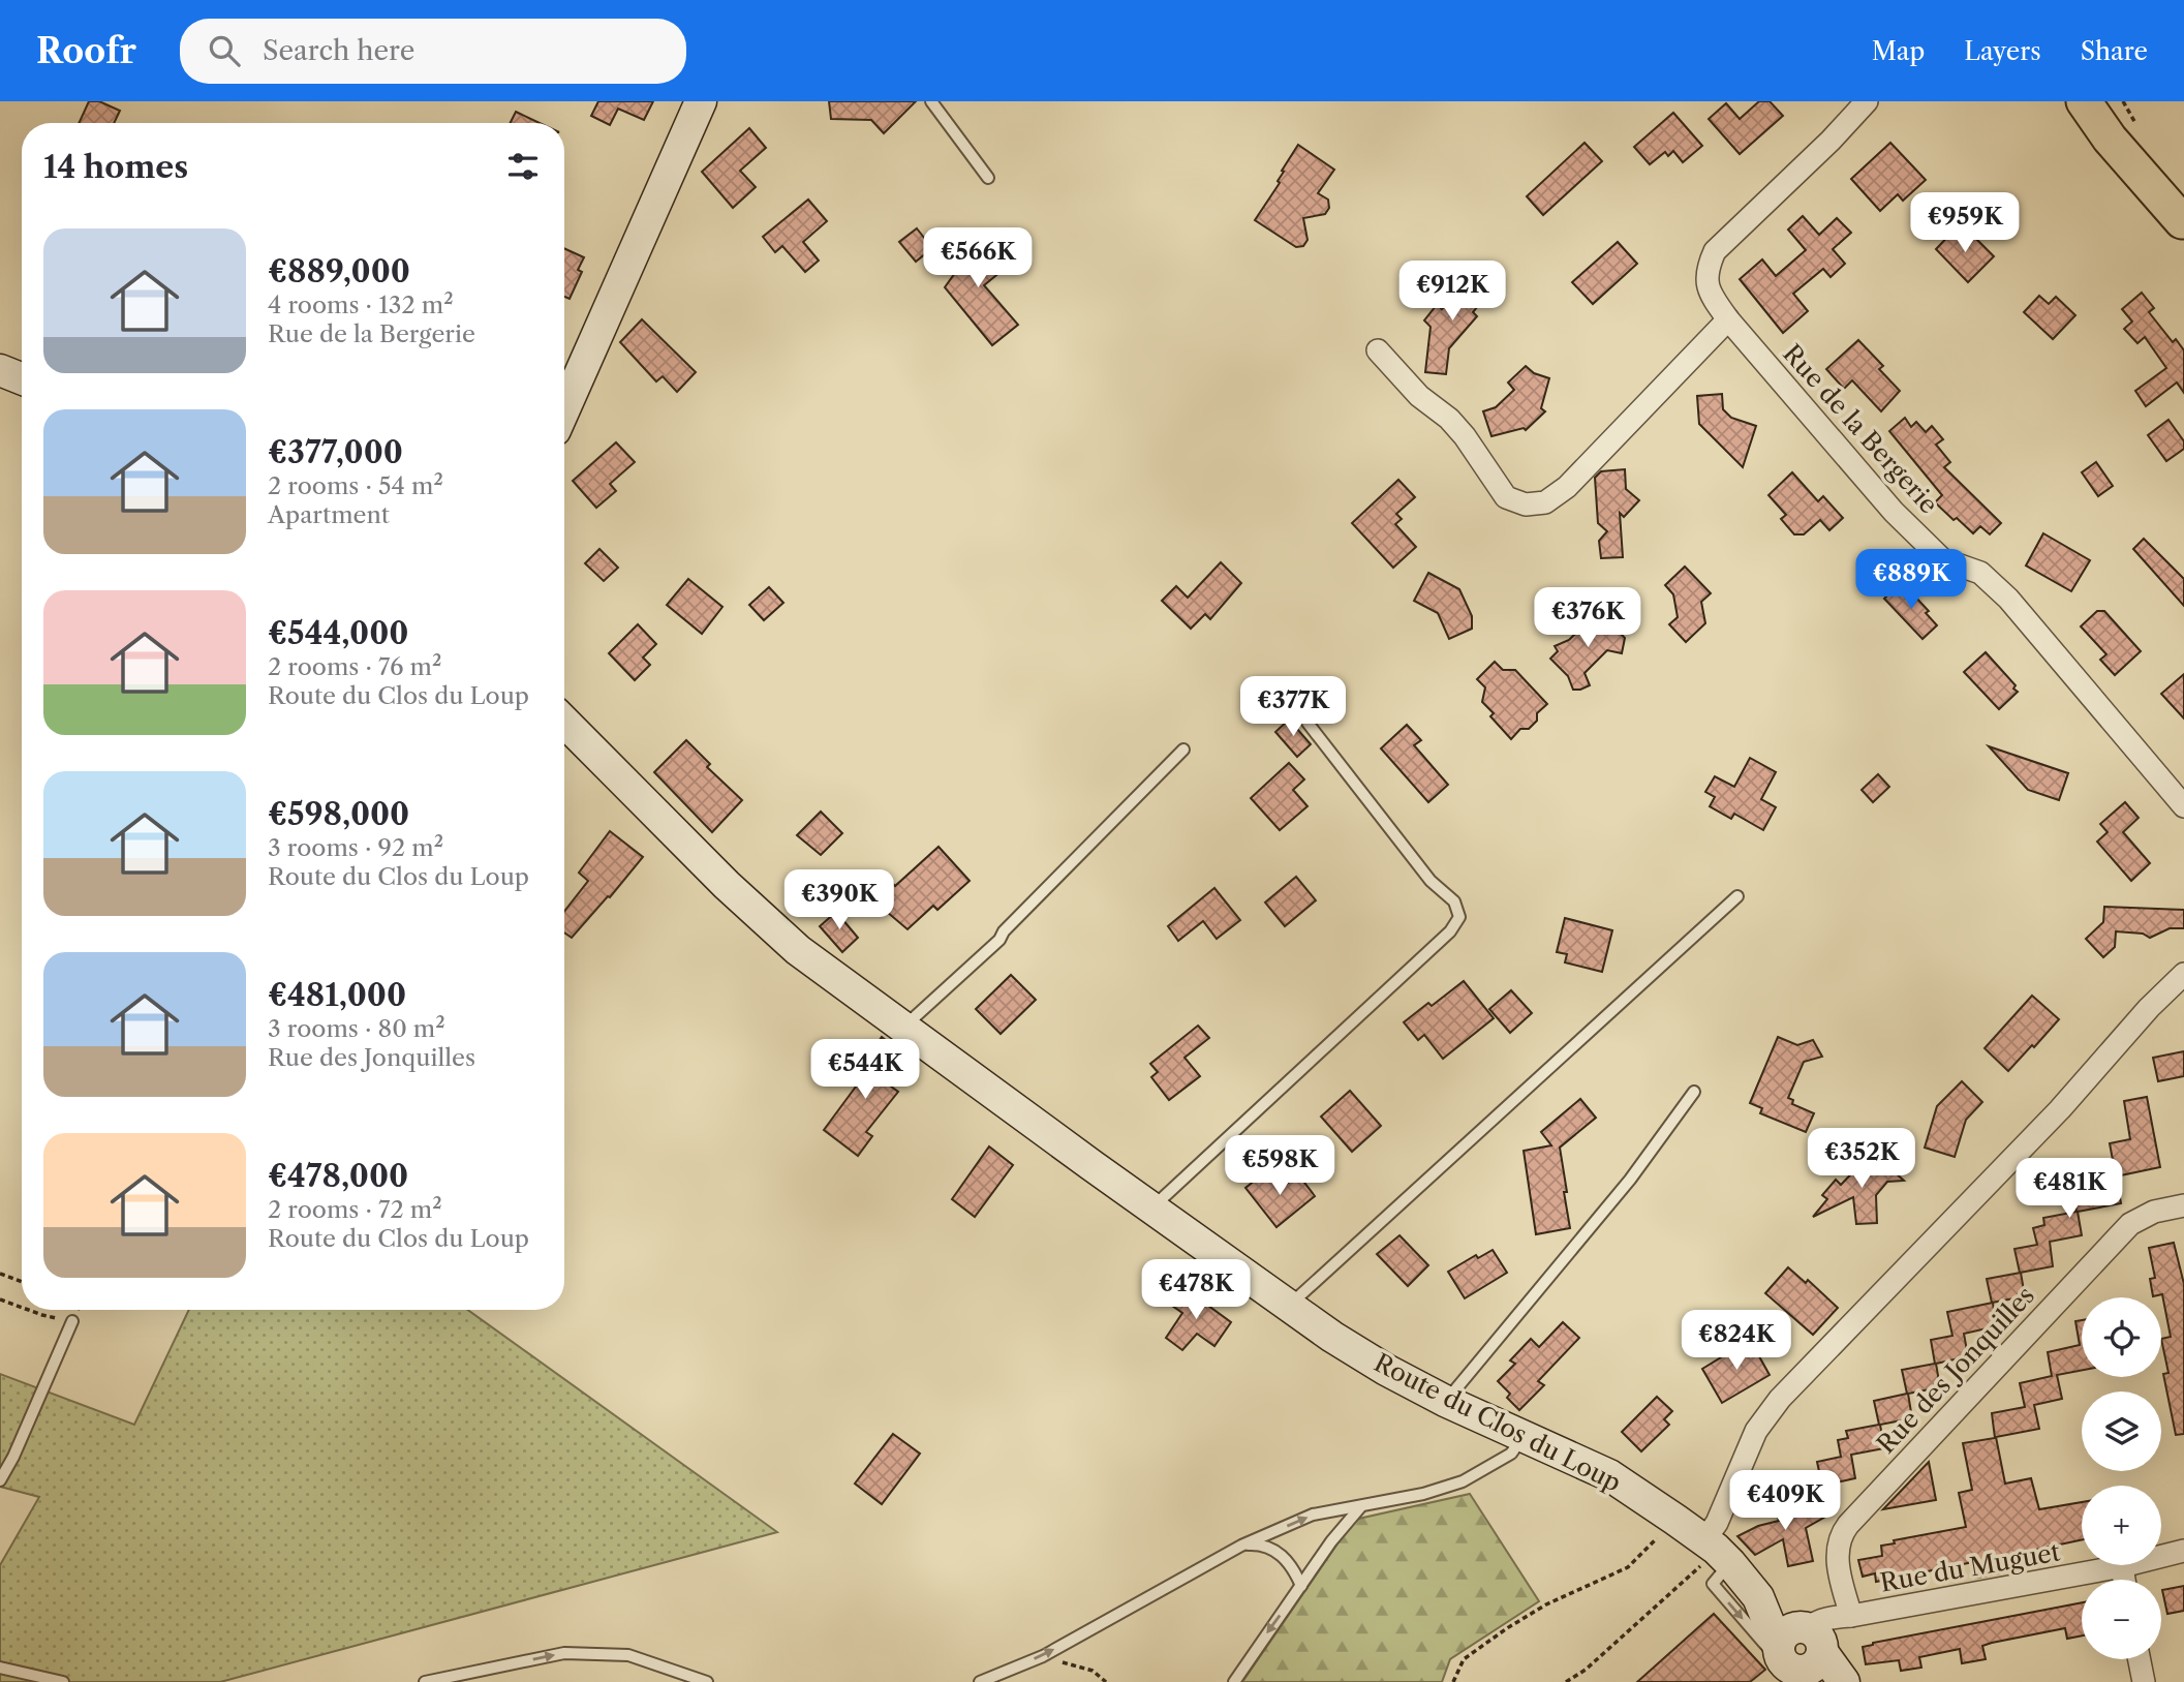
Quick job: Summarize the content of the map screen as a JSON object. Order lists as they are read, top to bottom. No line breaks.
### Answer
{"streets":{"street":["Rue de la Bergerie","Rue des Jonquilles","Route du Clos du Loup","Rue du Muguet"]},"crossings":[["Rue des Jonquilles","Rue du Muguet"],["Route du Clos du Loup","Rue du Muguet"]],"page":{"header":"Roofr","search":"Search here","nav":["Map","Layers","Share"],"heading":"14 homes","price":["€959K","€566K","€912K","€889K","€376K","€377K","€390K","€544K","€352K","€598K","€481K","€478K","€824K","€409K"],"list":[{"name":"€889,000","note":"4 rooms · 132 m² · Rue de la Bergerie"},{"name":"€377,000","note":"2 rooms · 54 m² · Apartment"},{"name":"€544,000","note":"2 rooms · 76 m² · Route du Clos du Loup"},{"name":"€598,000","note":"3 rooms · 92 m² · Route du Clos du Loup"},{"name":"€481,000","note":"3 rooms · 80 m² · Rue des Jonquilles"},{"name":"€478,000","note":"2 rooms · 72 m² · Route du Clos du Loup"}],"map_buttons":["+","−"]}}
